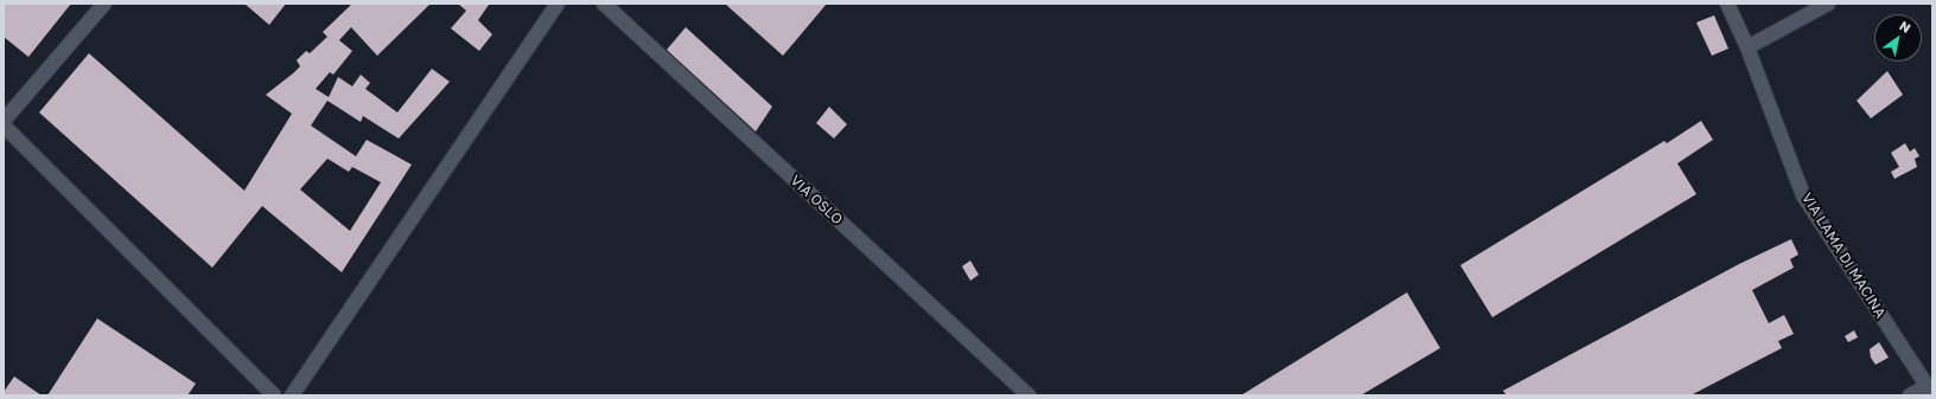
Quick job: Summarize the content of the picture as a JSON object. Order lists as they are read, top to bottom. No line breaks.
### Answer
{"streets":{"street":["VIA OSLO","VIA LAMA DI MACINA"]},"north":"top right"}
